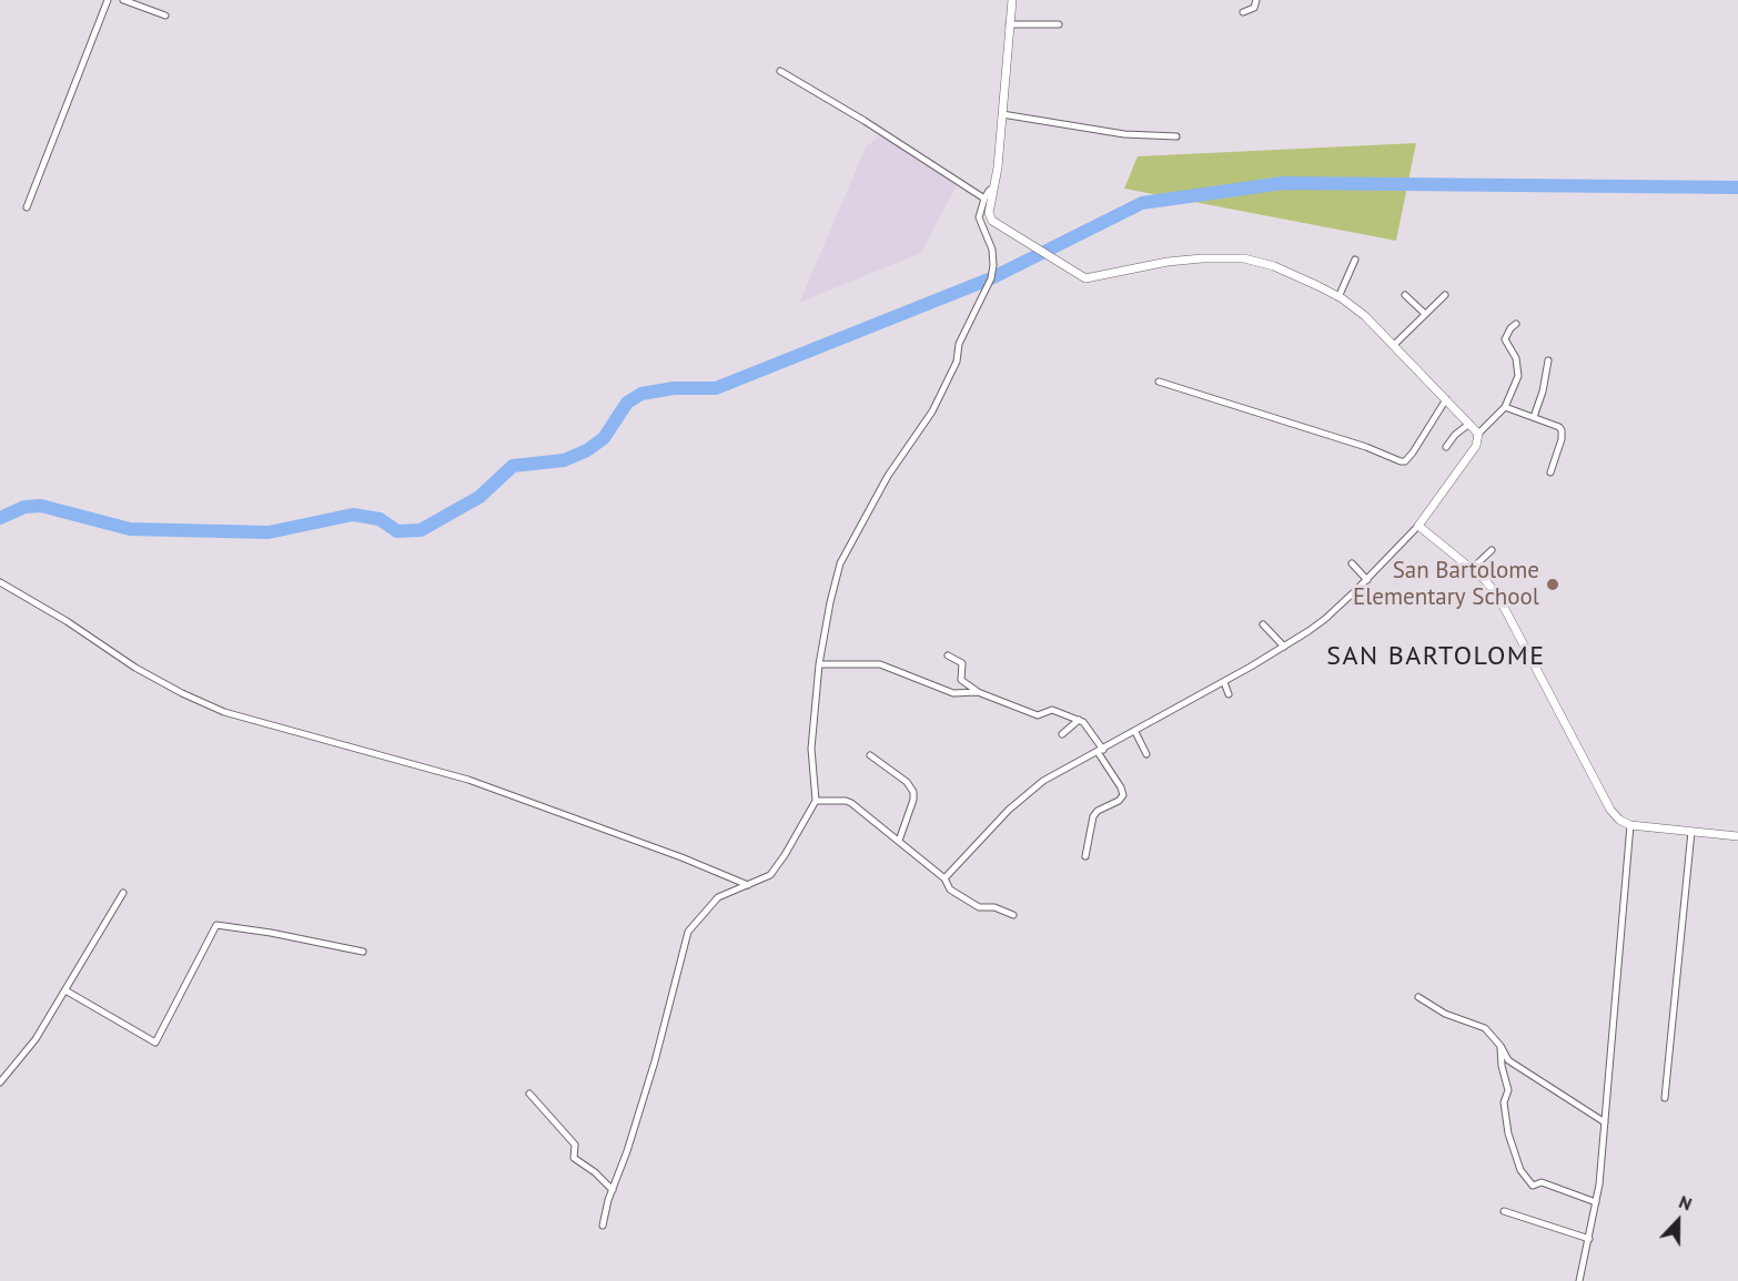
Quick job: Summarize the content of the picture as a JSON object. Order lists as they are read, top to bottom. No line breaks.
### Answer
{"districts":["SAN BARTOLOME"],"places":["San Bartolome Elementary School"],"north":"top"}
